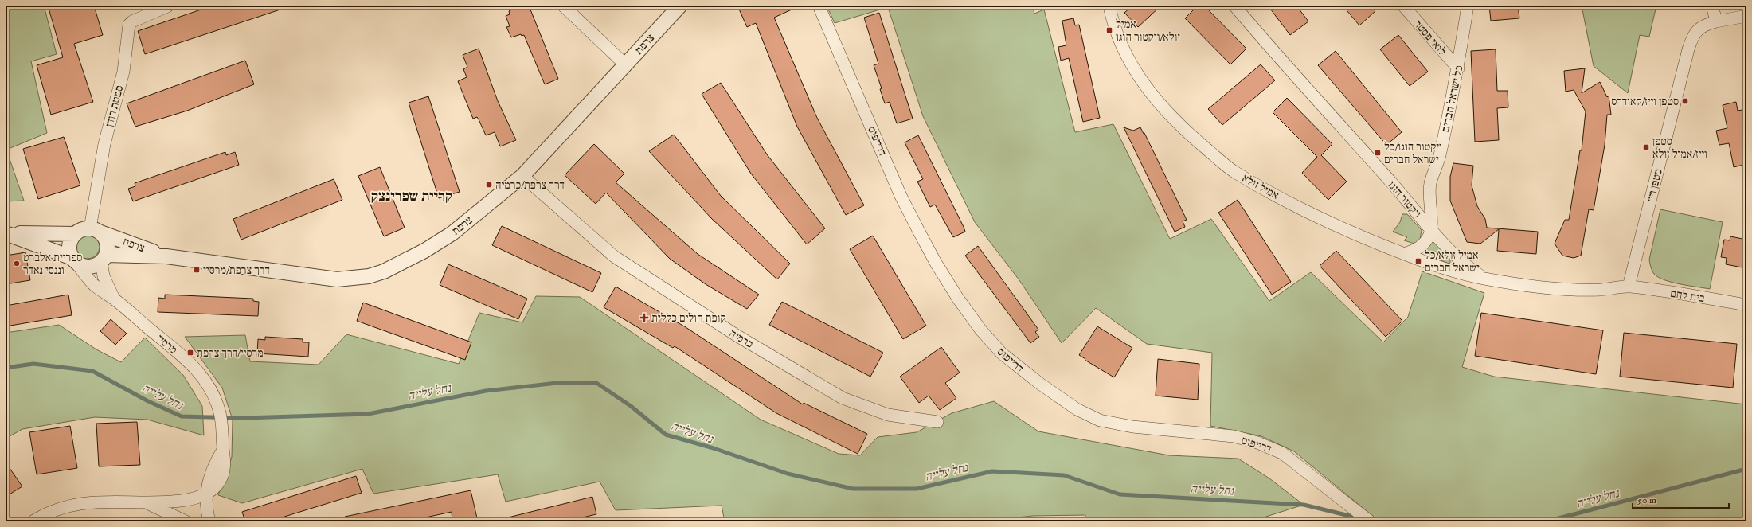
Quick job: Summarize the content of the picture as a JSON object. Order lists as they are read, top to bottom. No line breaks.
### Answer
{"streets":{"street":["לואי פסטר","צרפת","כל ישראל חברים","סמטת רודן","דרייפוס","סטפן וייז","אמיל זולא","ויקטור הוגו","בית לחם","כרמיה","מרסיי"]},"crossings":[["לואי פסטר","כל ישראל חברים"],["צרפת","סמטת רודן"],["צרפת","כרמיה"],["צרפת","מרסיי"],["כל ישראל חברים","ויקטור הוגו"],["סמטת רודן","מרסיי"],["סטפן וייז","ויקטור הוגו"],["סטפן וייז","בית לחם"],["אמיל זולא","ויקטור הוגו"],["ויקטור הוגו","בית לחם"]],"districts":["קריית שפרינצק"],"water":["נחל עלייה"],"places":{"transit":["אמיל זולא/ויקטור הוגו","סטפן וייז/קאודרס","סטפן וייז/אמיל זולא","ויקטור הוגו/כל ישראל חברים","דרך צרפת/כרמיה","אמיל זולא/כל ישראל חברים","דרך צרפת/מרסיי","מרסיי/דרך צרפת"],"other":["ספריית אלברט וננסי נאדר"],"health":["קופת חולים כללית"]},"scale_bar":"50 m"}
